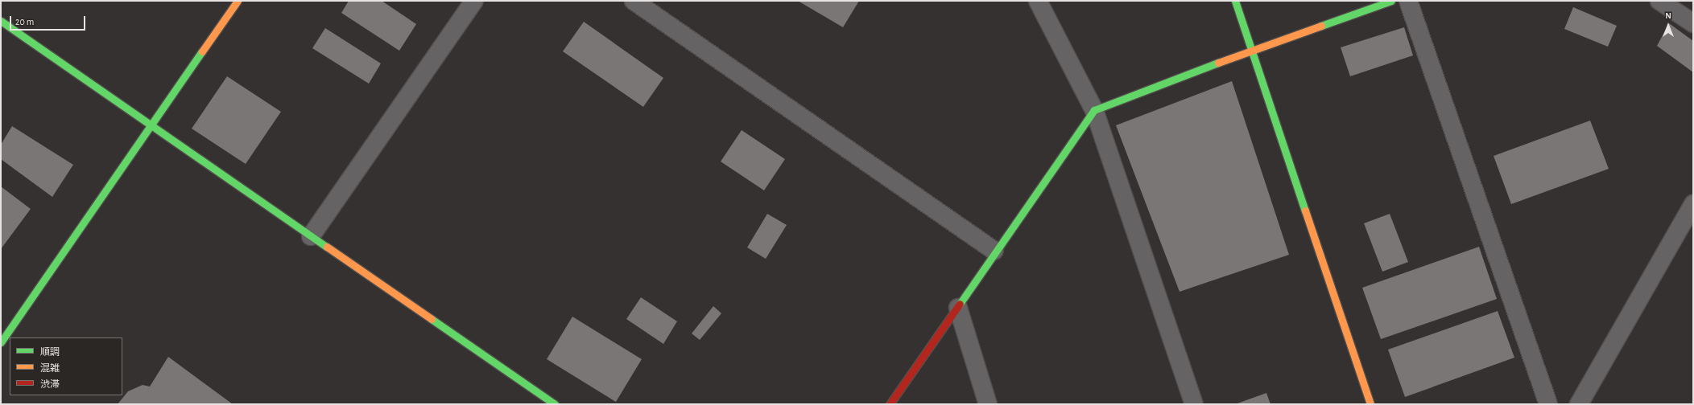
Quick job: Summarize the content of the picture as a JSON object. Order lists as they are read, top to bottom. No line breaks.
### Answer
{"legend":["順調","混雑","渋滞"],"scale_bar":"20 m","north":"top"}
